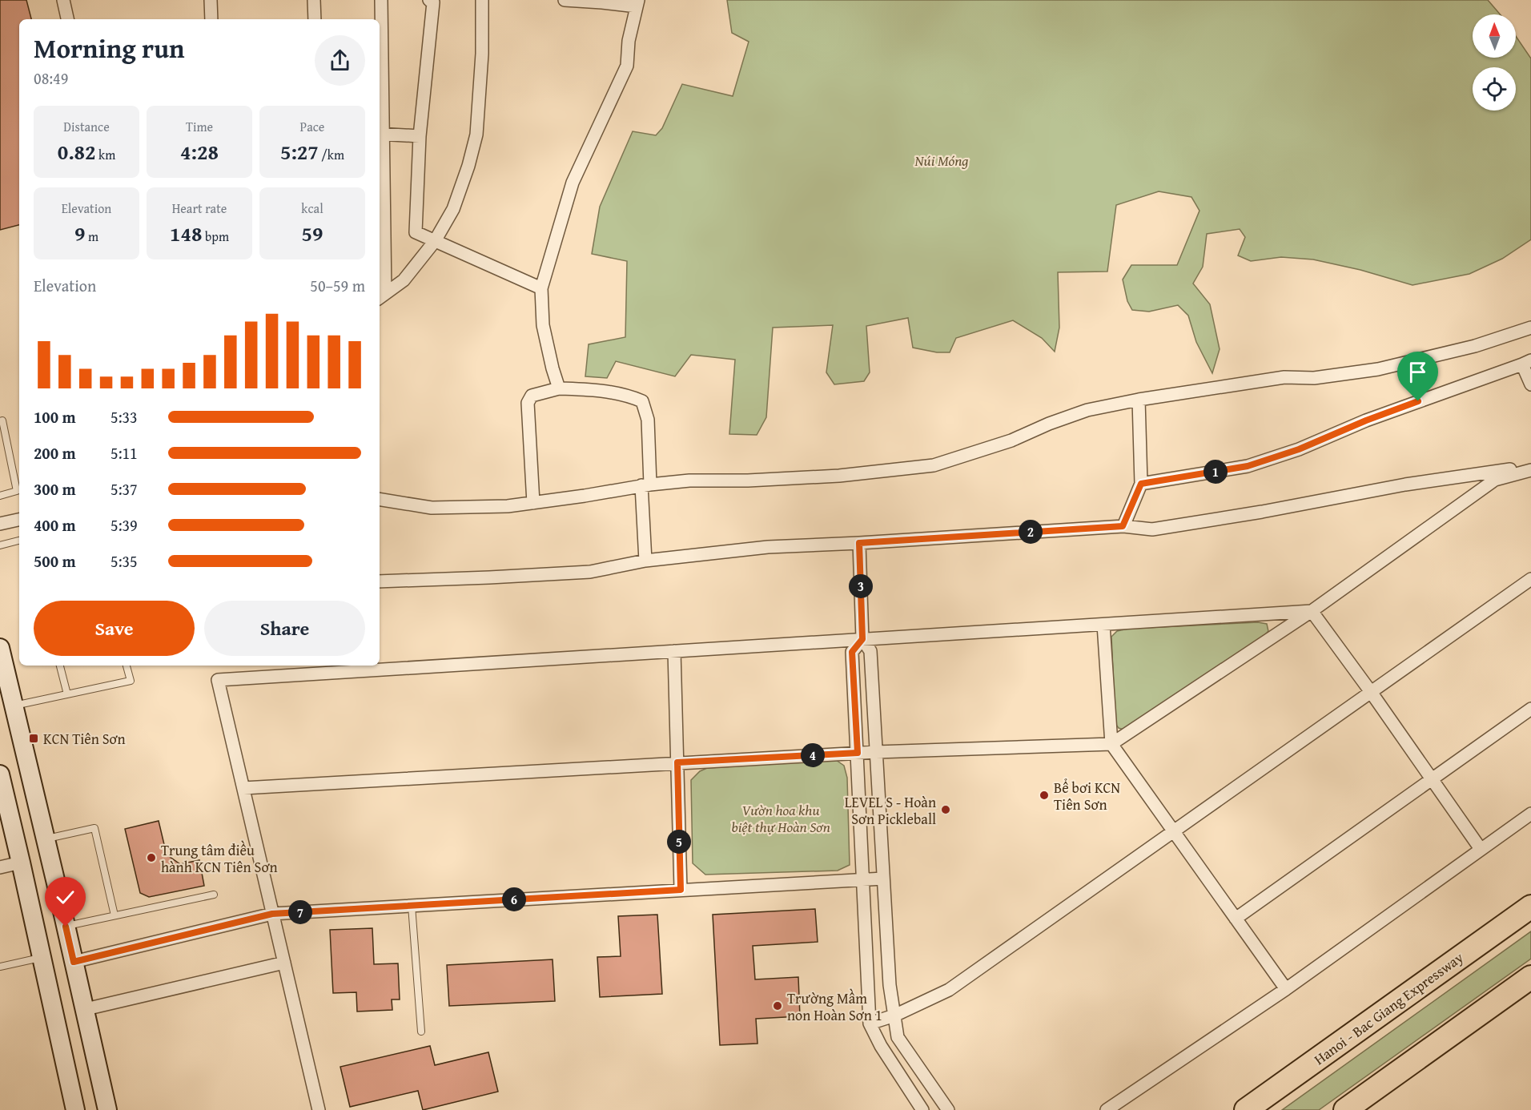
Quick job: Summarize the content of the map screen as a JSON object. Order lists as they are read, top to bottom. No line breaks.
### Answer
{"streets":{"highway":["Hanoi - Bac Giang Expressway"]},"parks":["Núi Móng","Vườn hoa khu biệt thự Hoàn Sơn"],"places":{"transit":["KCN Tiên Sơn"],"other":["Bể bơi KCN Tiên Sơn","LEVEL S - Hoàn Sơn Pickleball","Trung tâm điều hành KCN Tiên Sơn","Trường Mầm non Hoàn Sơn 1"]},"north":"top","page":{"heading":["Morning run","08:49"],"stats":[["Distance","0.82 km"],["Time","4:28"],["Pace","5:27 /km"],["Elevation","9 m"],["Heart rate","148 bpm"],["kcal","59"]],"chart":["Elevation","50–59 m"],"list":[{"name":"100 m","note":"5:33"},{"name":"200 m","note":"5:11"},{"name":"300 m","note":"5:37"},{"name":"400 m","note":"5:39"},{"name":"500 m","note":"5:35"}],"pins":["1","2","3","4","5","6","7"],"buttons":["Save","Share"]}}
